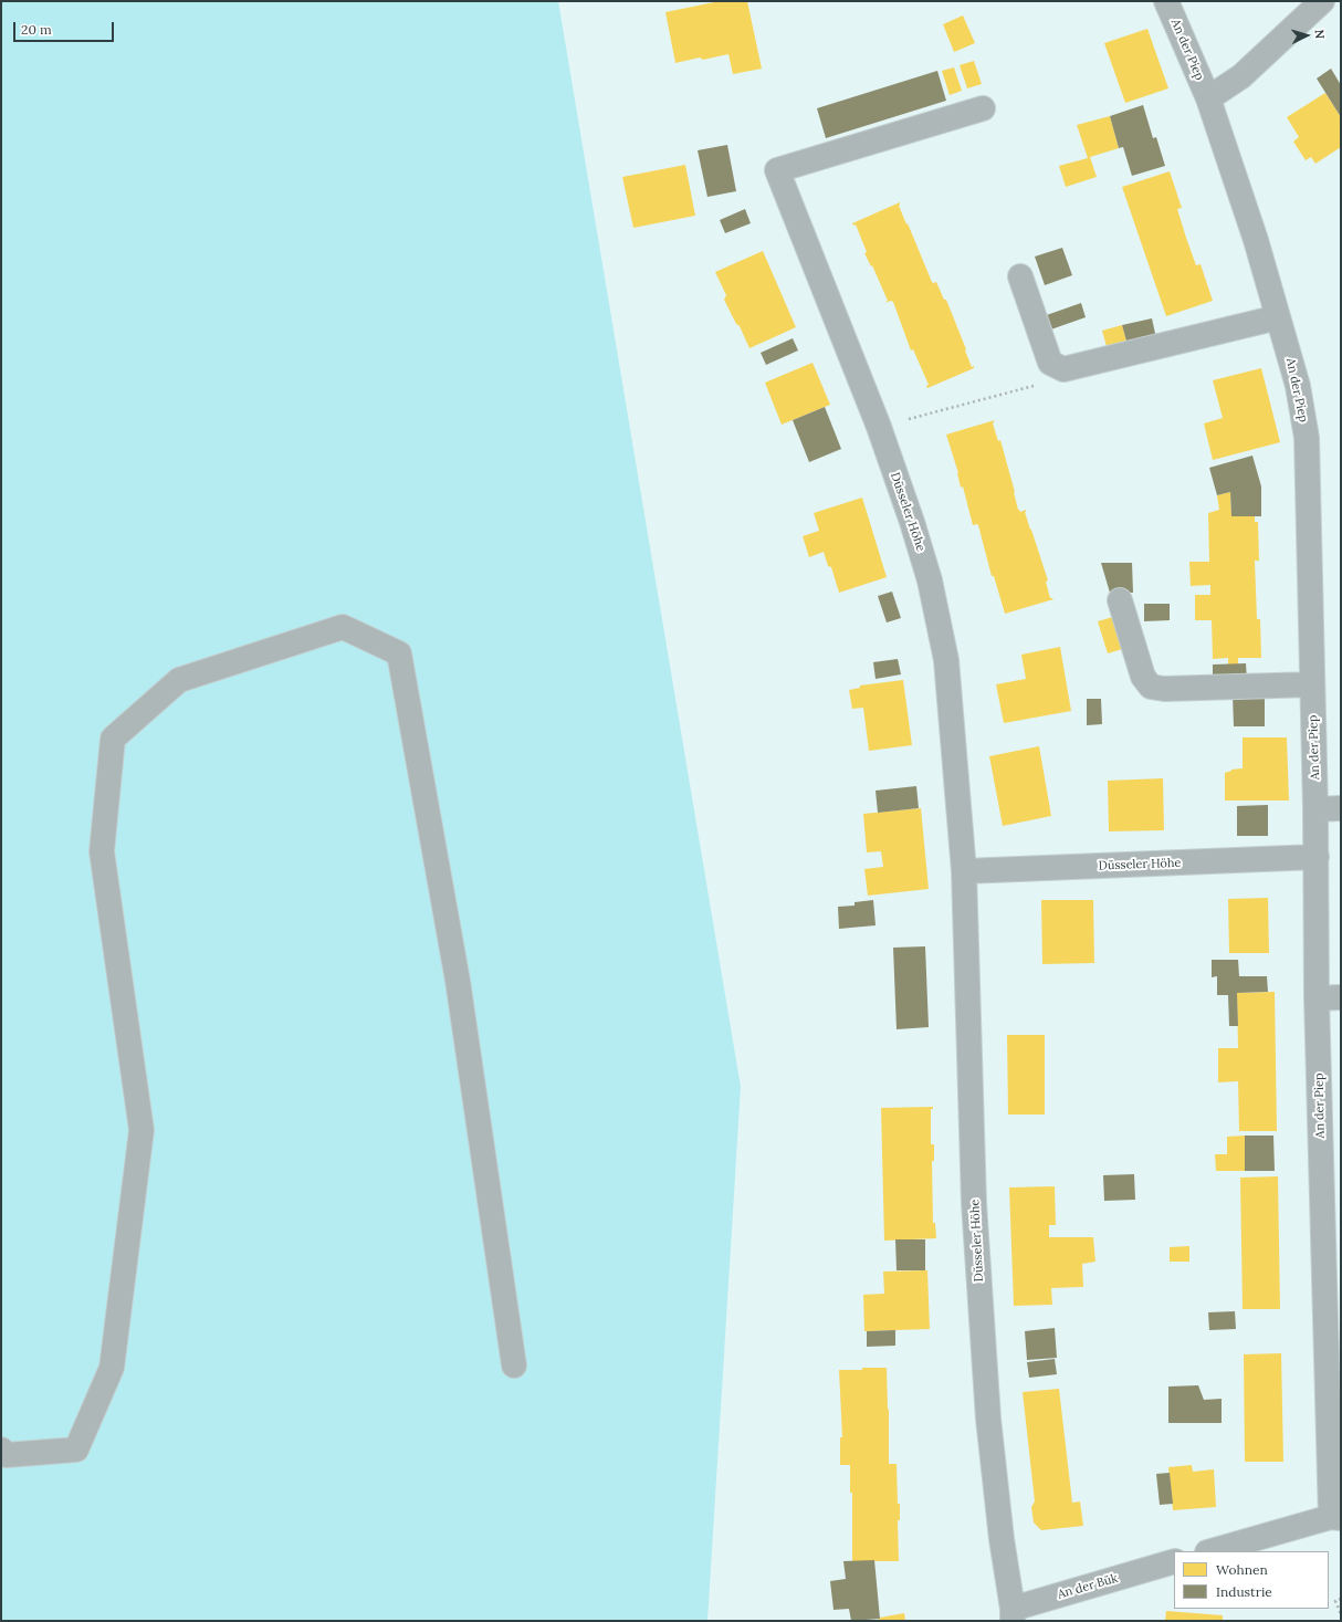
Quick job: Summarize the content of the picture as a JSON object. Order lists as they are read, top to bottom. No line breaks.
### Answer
{"streets":{"street":["An der Piep","Düsseler Höhe","An der Bük"]},"crossings":[["An der Piep","Düsseler Höhe"],["Düsseler Höhe","An der Bük"]],"legend":["Wohnen","Industrie"],"scale_bar":"20 m","north":"right"}
